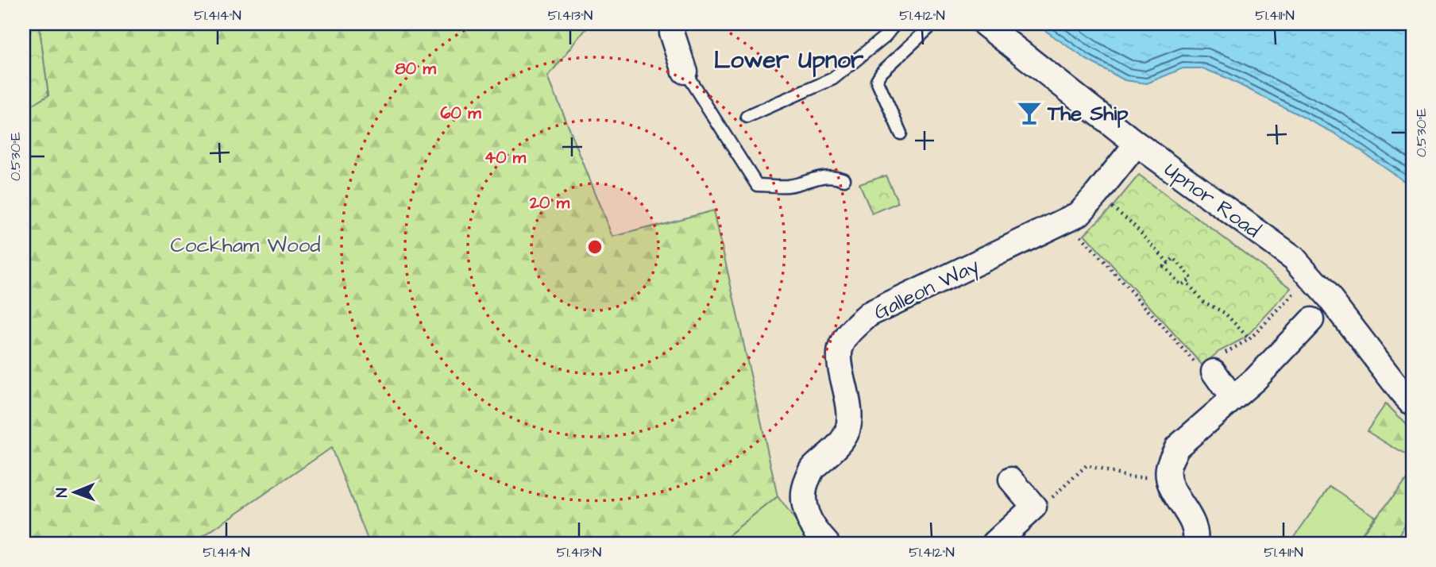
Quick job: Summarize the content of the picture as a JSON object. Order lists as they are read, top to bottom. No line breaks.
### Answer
{"streets":{"street":["Upnor Road","Galleon Way"]},"crossings":[["Upnor Road","Galleon Way"]],"districts":["Lower Upnor"],"parks":["Cockham Wood"],"places":{"bar":["The Ship"]},"north":"left","coordinates":["51.414°N","51.413°N","51.412°N","51.411°N","0.530°E"],"rings":["80 m","60 m","40 m","20 m"]}
